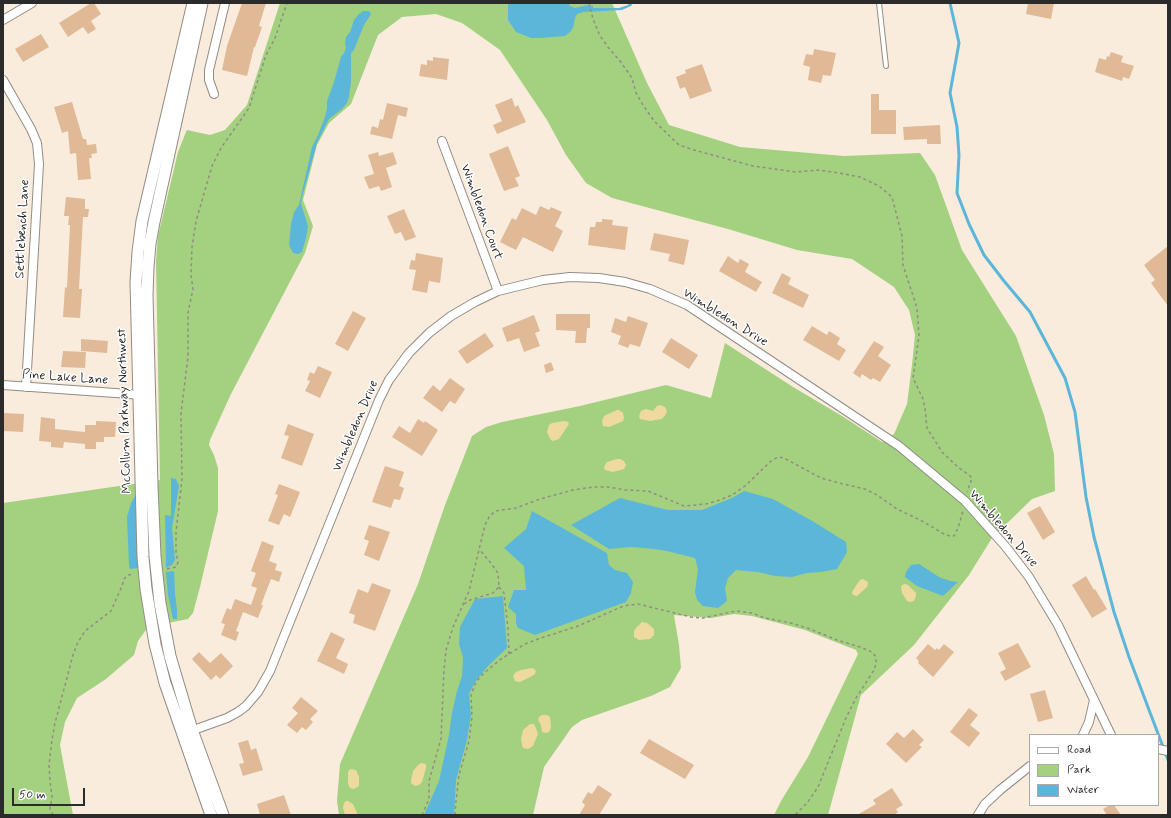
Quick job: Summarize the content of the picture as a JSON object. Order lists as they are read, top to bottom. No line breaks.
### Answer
{"streets":{"street":["Wimbledon Court","Settlebench Lane","Wimbledon Drive","Pine Lake Lane","McCollum Parkway Northwest"]},"crossings":[["Wimbledon Court","Wimbledon Drive"],["Settlebench Lane","Pine Lake Lane"],["Wimbledon Drive","McCollum Parkway Northwest"],["Pine Lake Lane","McCollum Parkway Northwest"]],"legend":["Road","Park","Water"],"scale_bar":"50 m"}
